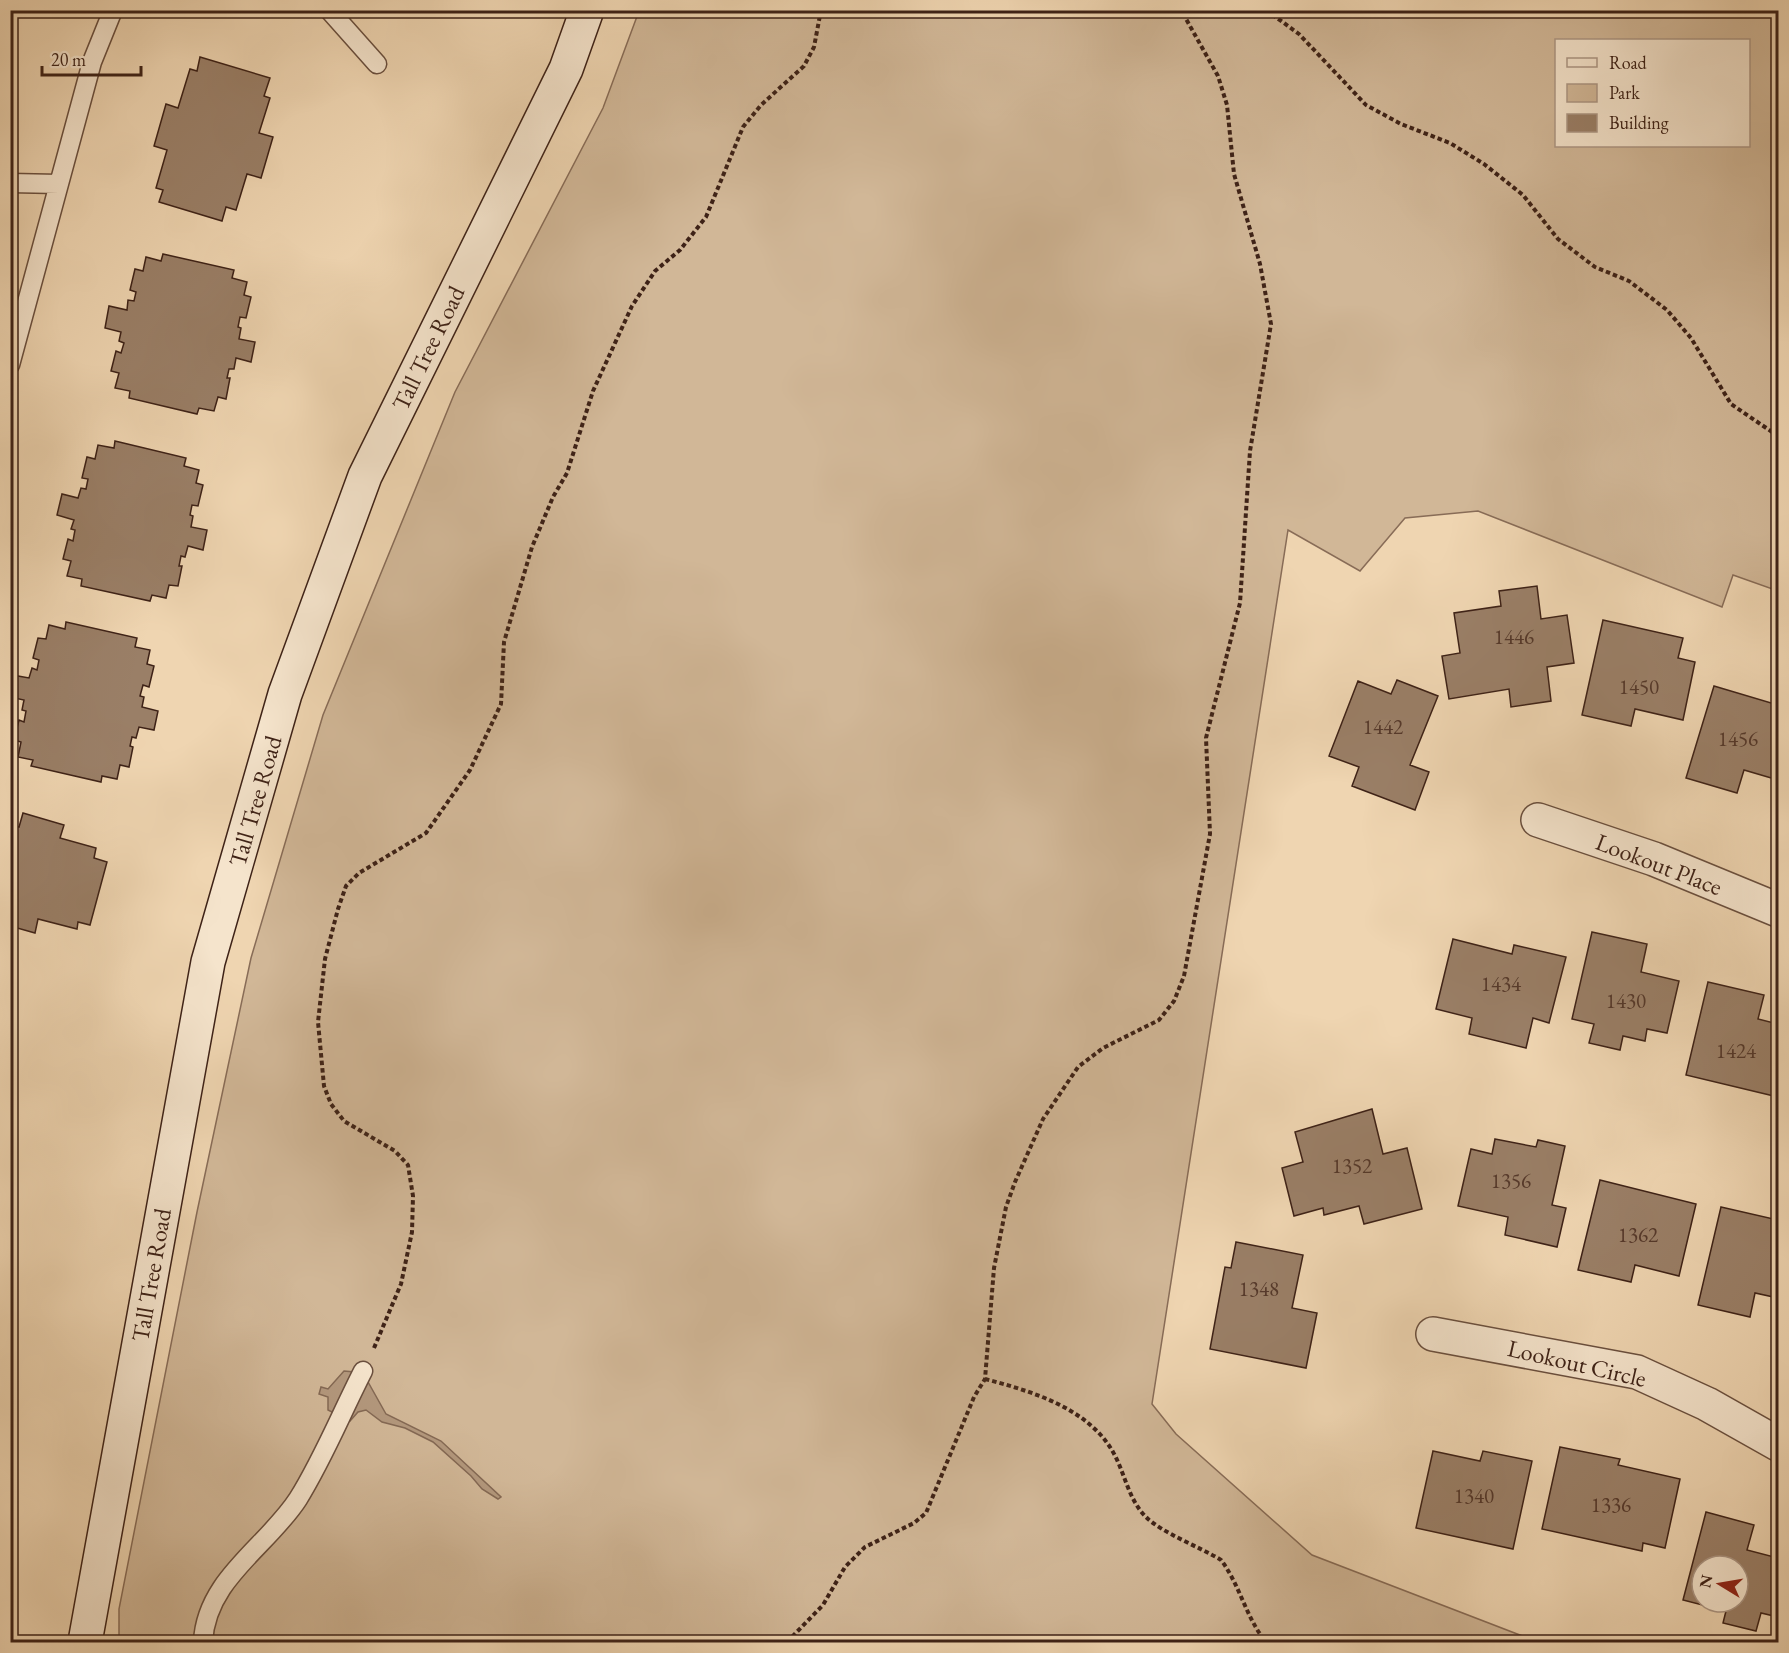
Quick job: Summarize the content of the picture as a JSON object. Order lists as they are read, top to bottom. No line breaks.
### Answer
{"streets":{"street":["Tall Tree Road","Lookout Place","Lookout Circle"]},"house_numbers":["1446","1450","1442","1456","1434","1430","1424","1352","1356","1362","1348","1340","1336"],"legend":["Road","Park","Building"],"scale_bar":"20 m","north":"left"}
